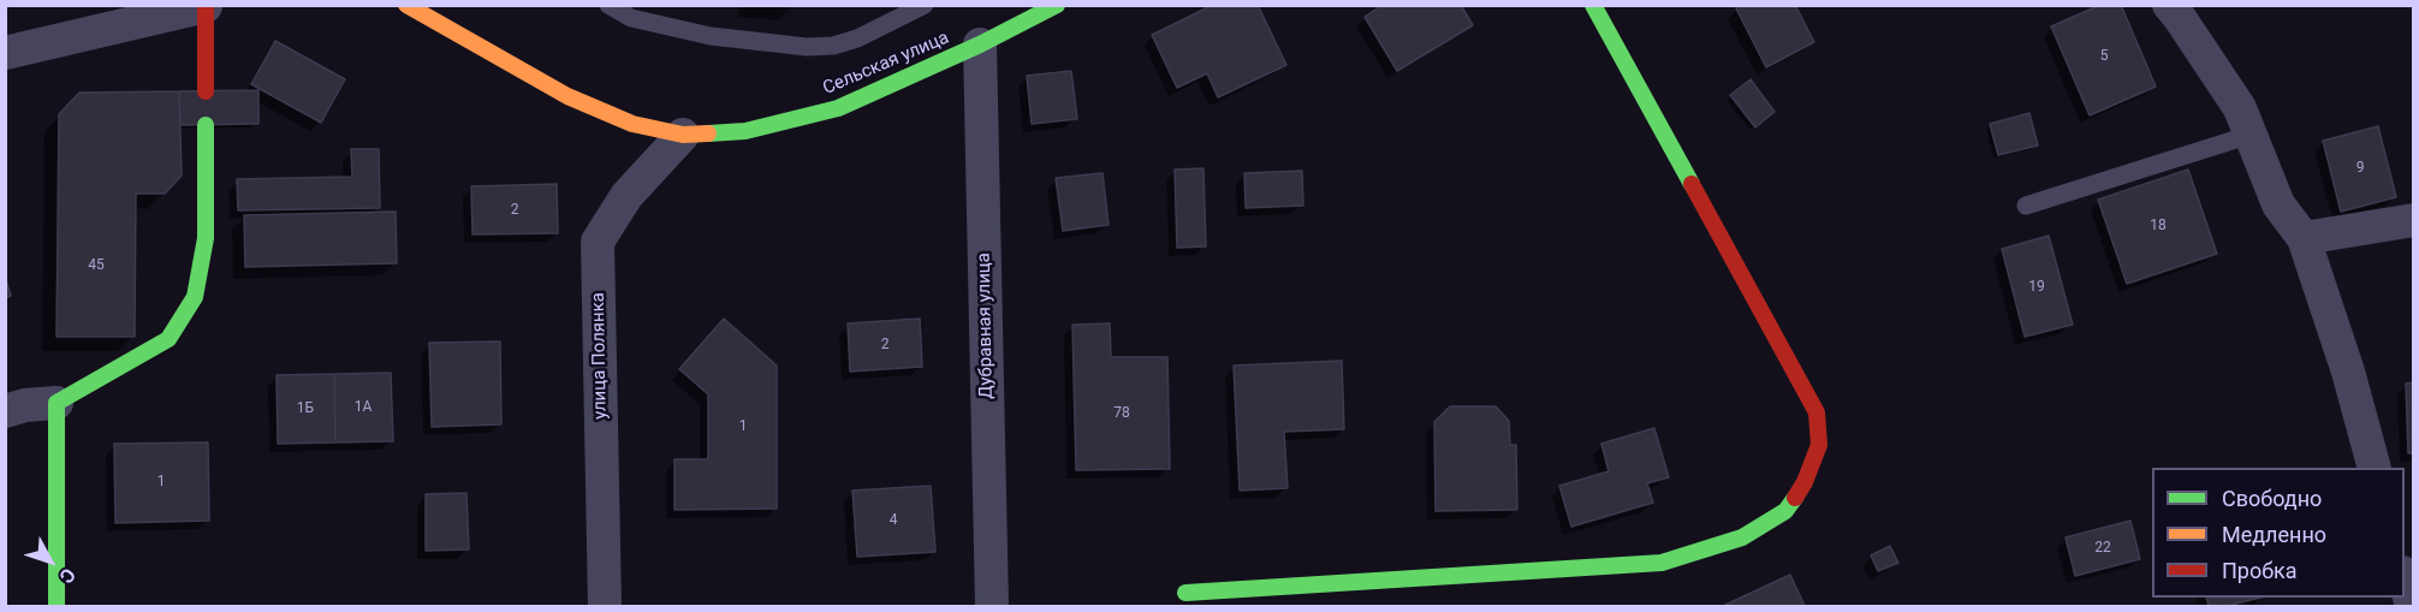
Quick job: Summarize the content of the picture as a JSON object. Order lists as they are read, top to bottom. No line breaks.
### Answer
{"streets":{"street":["Сельская улица","Дубравная улица","улица Полянка"]},"crossings":[["Сельская улица","Дубравная улица"],["Сельская улица","улица Полянка"]],"house_numbers":["5","9","2","18","45","19","2","1А","1Б","78","1","1","4","22"],"legend":["Свободно","Медленно","Пробка"],"north":"bottom right"}
